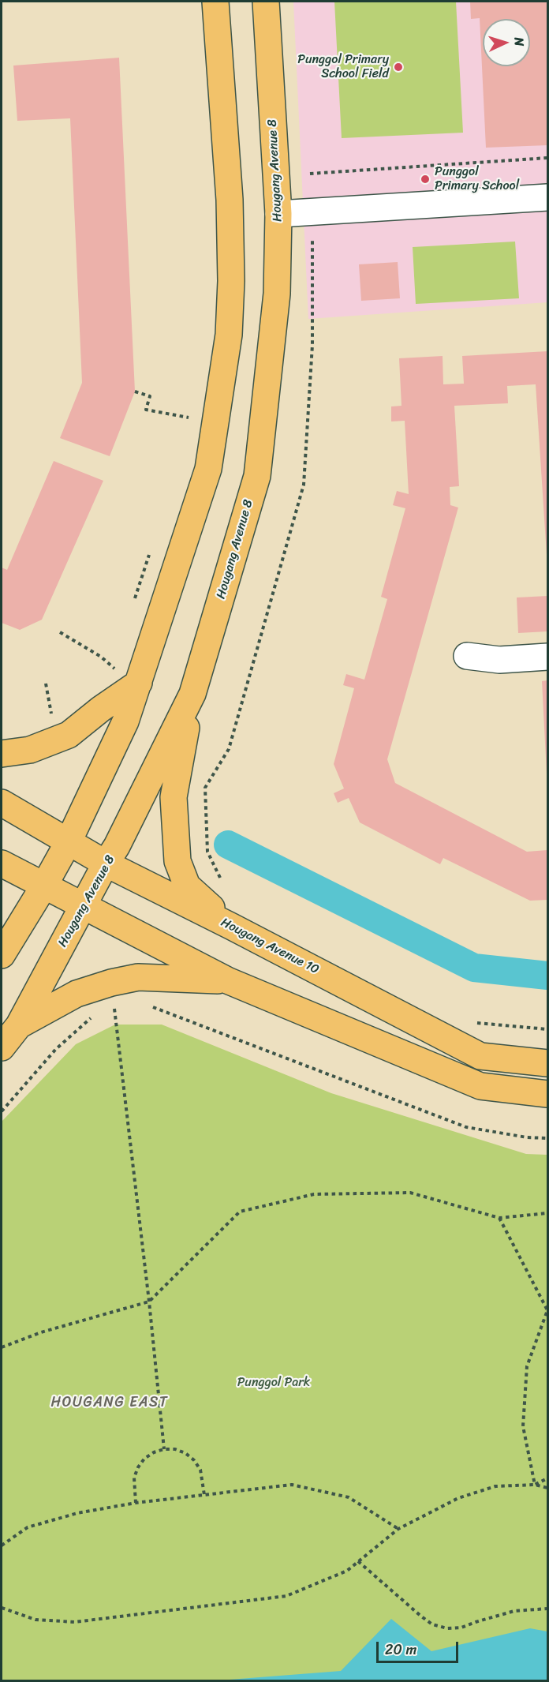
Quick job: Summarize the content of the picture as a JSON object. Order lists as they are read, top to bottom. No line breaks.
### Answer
{"streets":{"main road":["Hougang Avenue 8","Hougang Avenue 10"]},"crossings":[["Hougang Avenue 8","Hougang Avenue 10"]],"districts":["HOUGANG EAST"],"parks":["Punggol Park"],"places":["Punggol Primary School Field","Punggol Primary School"],"scale_bar":"20 m","north":"right"}
